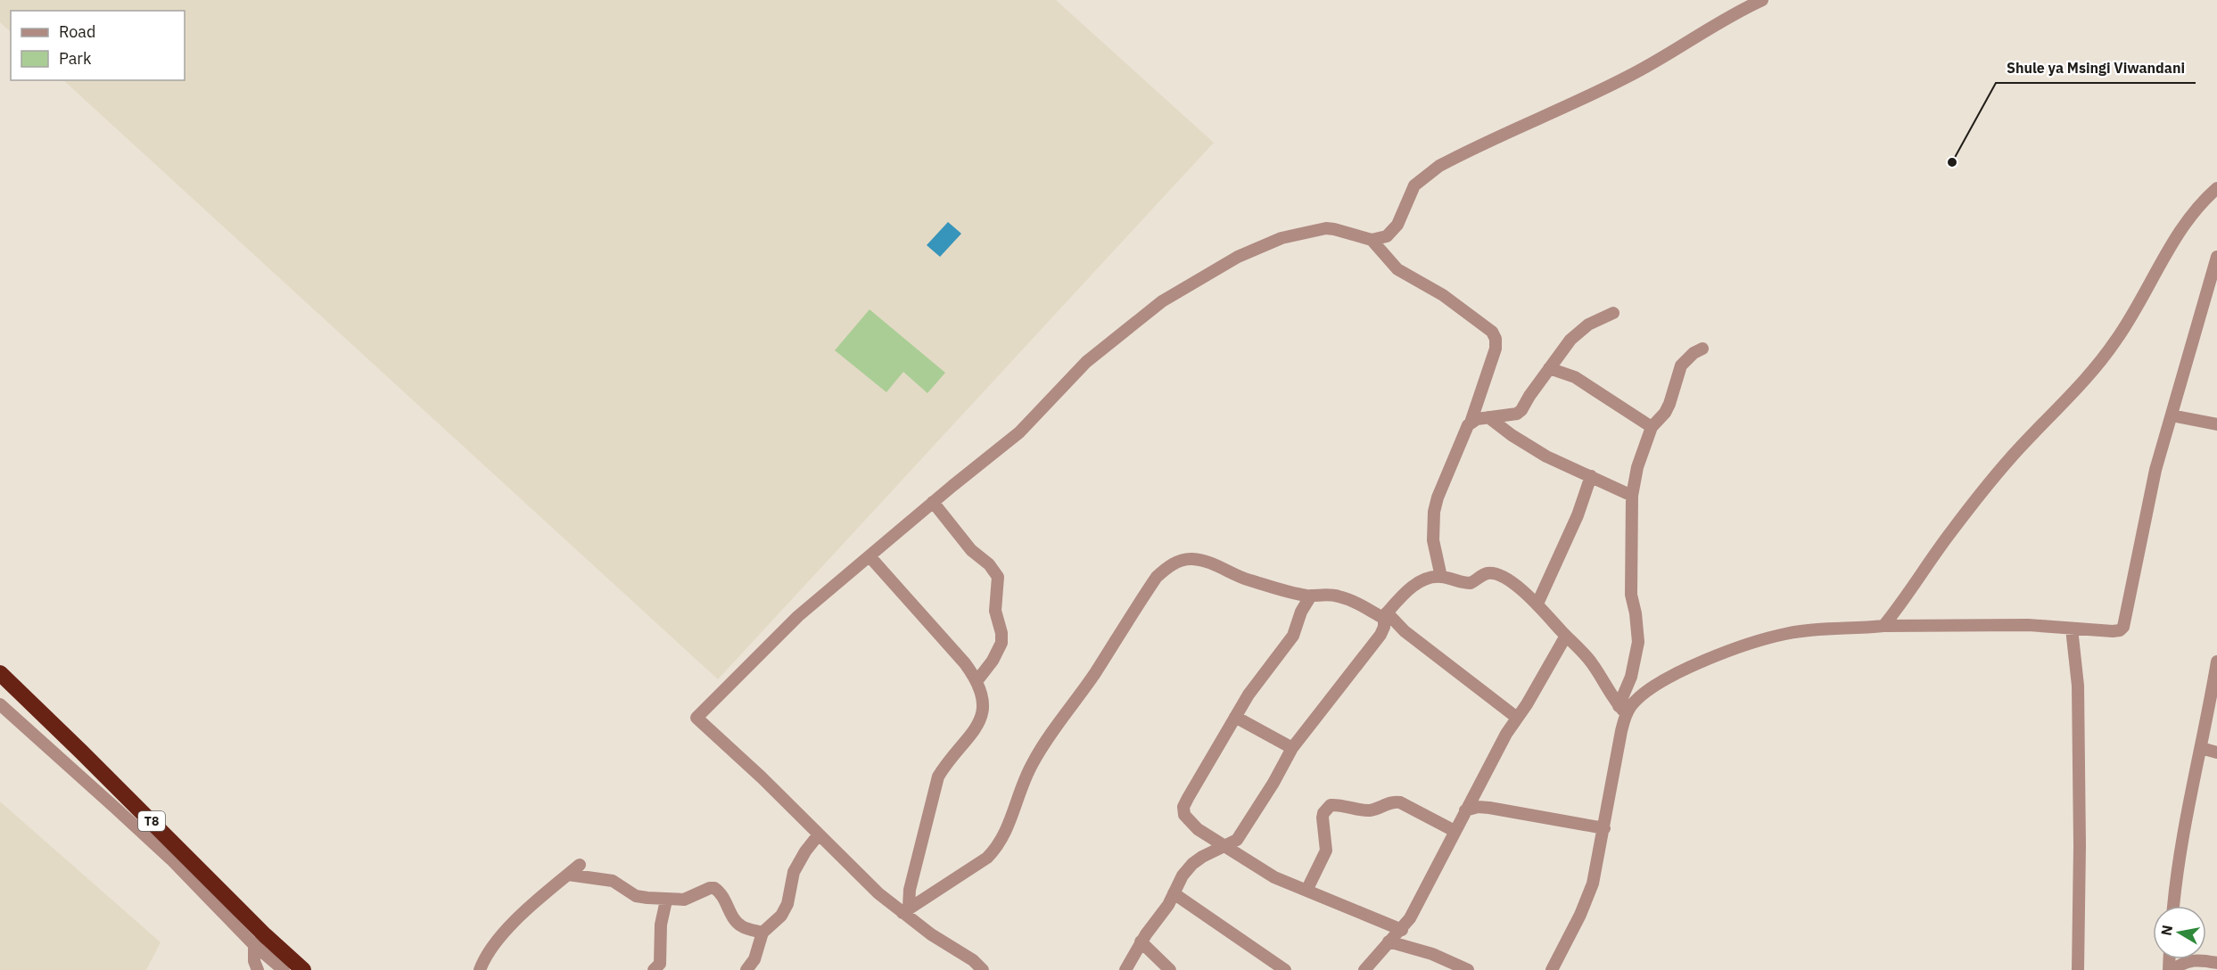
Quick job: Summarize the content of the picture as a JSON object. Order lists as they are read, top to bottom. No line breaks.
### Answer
{"streets":{"highway":["T8"]},"places":["Shule ya Msingi Viwandani"],"legend":["Road","Park"],"north":"left"}
